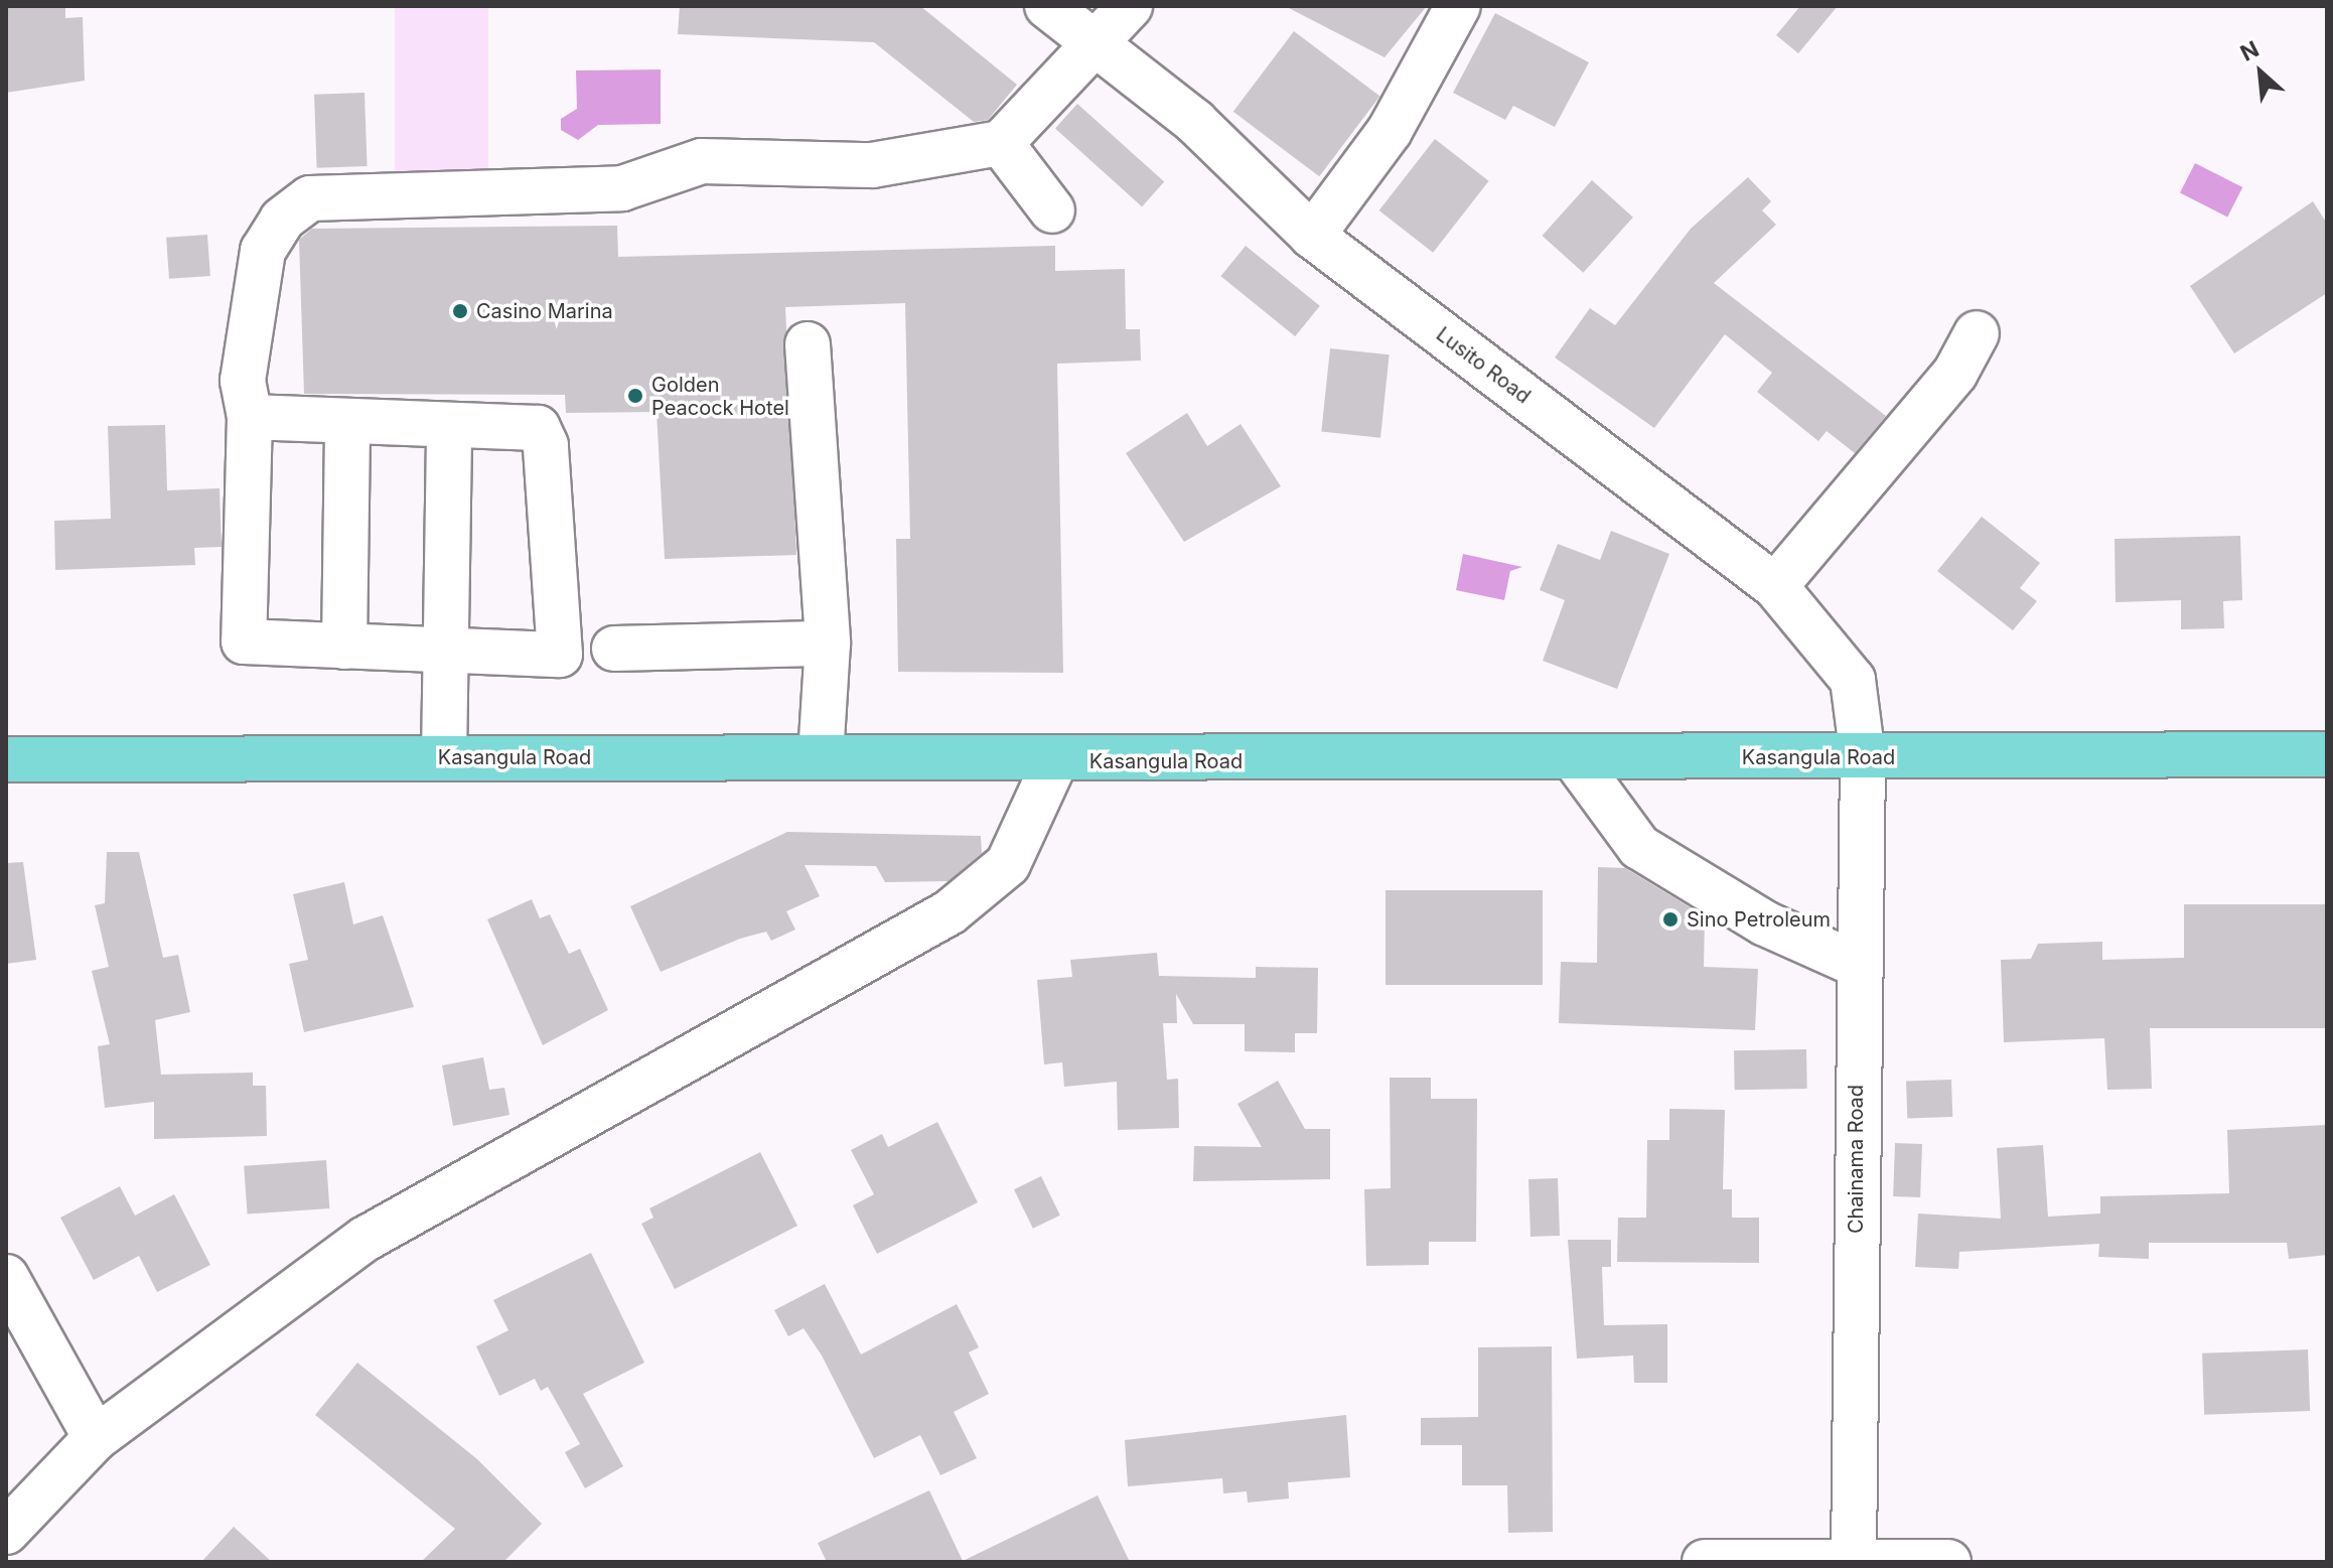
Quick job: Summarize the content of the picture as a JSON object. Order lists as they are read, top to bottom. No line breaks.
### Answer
{"streets":{"main road":["Kasangula Road"],"street":["Lusito Road","Chainama Road"]},"crossings":[["Lusito Road","Kasangula Road"],["Lusito Road","Chainama Road"],["Kasangula Road","Chainama Road"]],"places":["Casino Marina","Golden Peacock Hotel","Sino Petroleum"],"north":"top left"}
